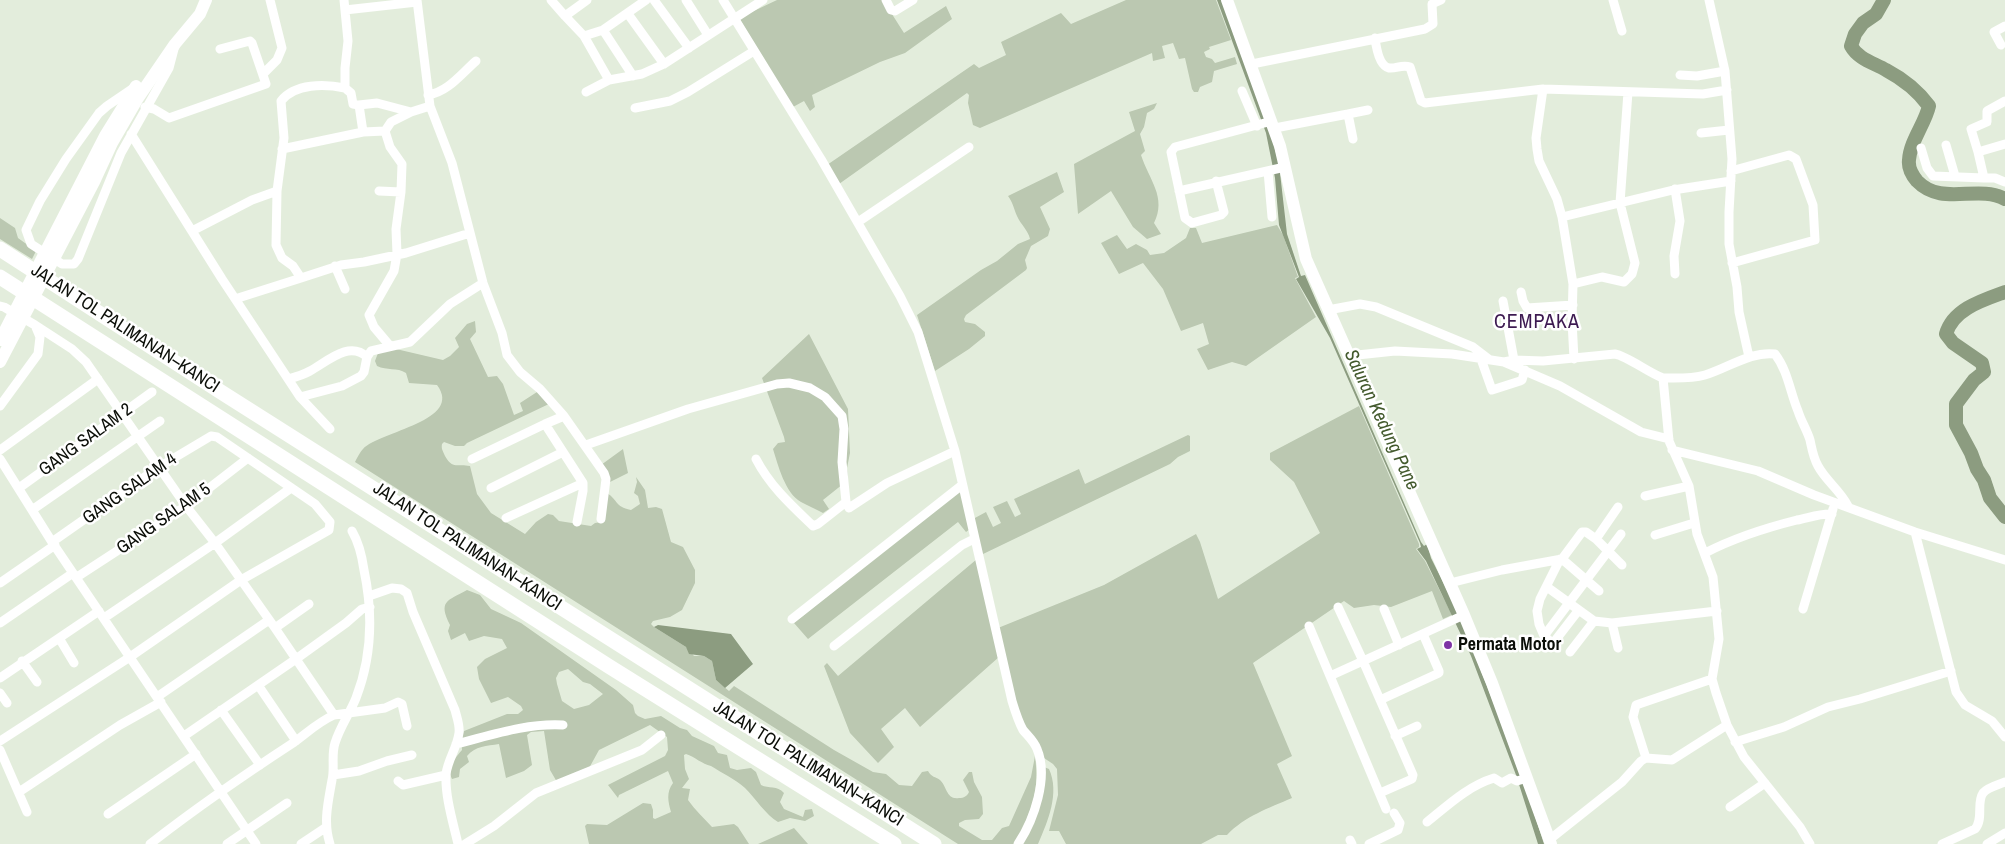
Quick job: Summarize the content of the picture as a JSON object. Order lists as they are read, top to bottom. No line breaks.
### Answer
{"streets":{"highway":["JALAN TOL PALIMANAN–KANCI"],"street":["GANG SALAM 2","GANG SALAM 4","GANG SALAM 5"]},"crossings":[["GANG SALAM 4","GANG SALAM 5"]],"districts":["CEMPAKA"],"water":["Saluran Kedung Pane"],"places":["Permata Motor"]}
